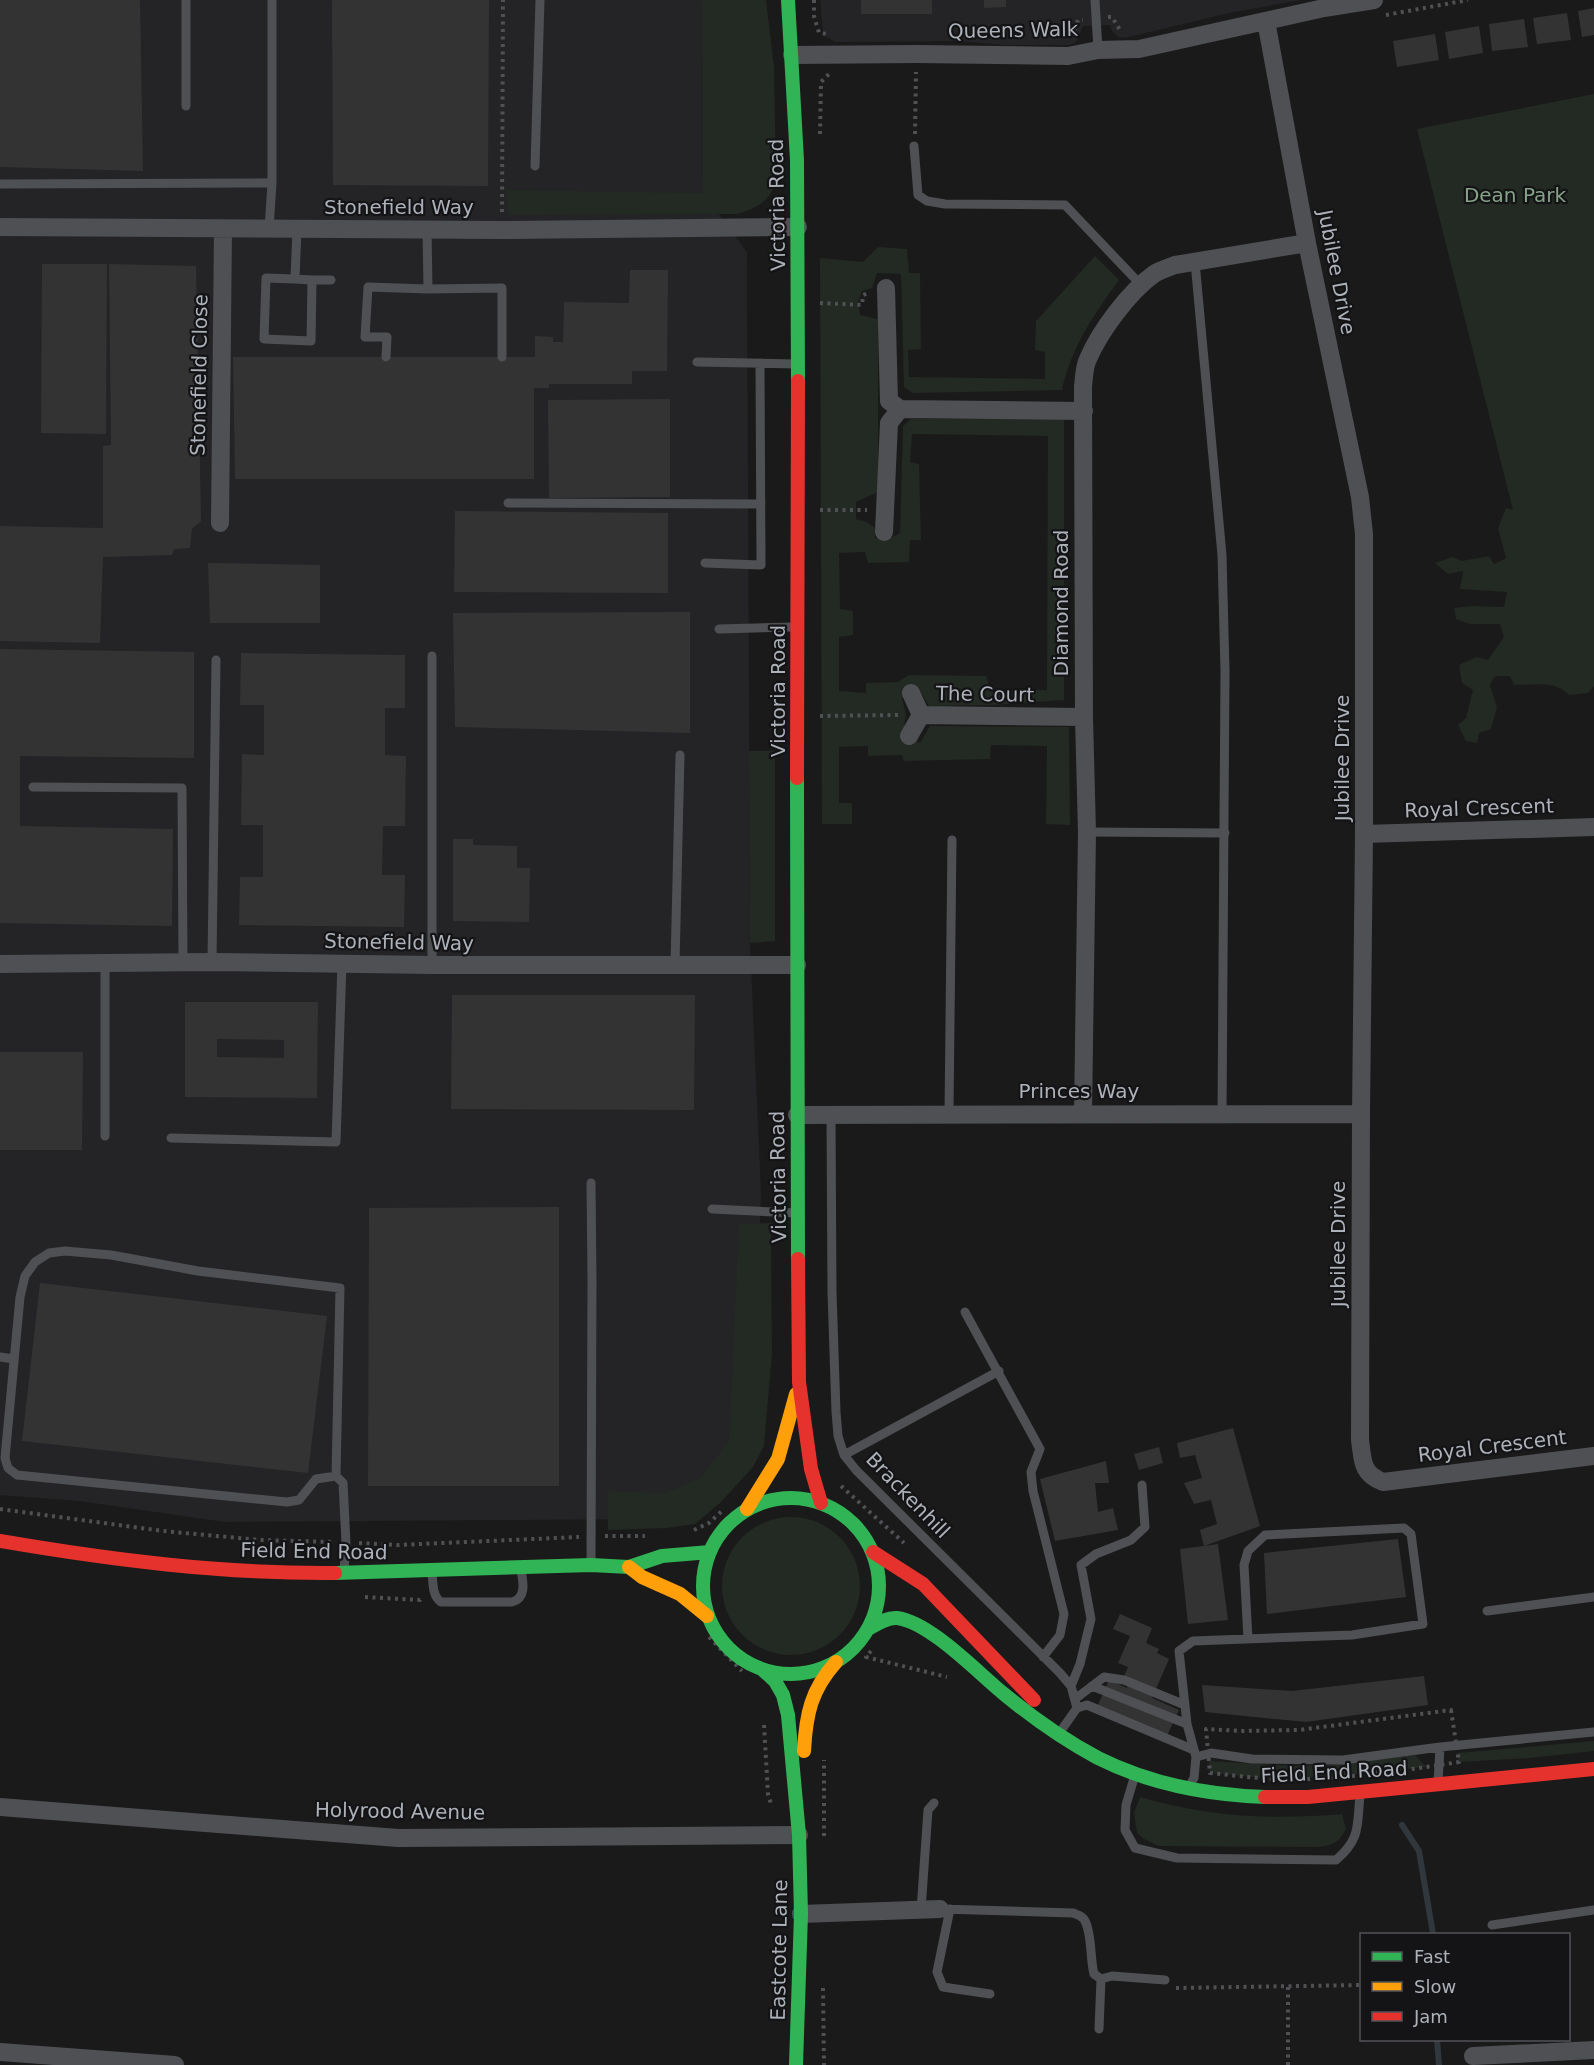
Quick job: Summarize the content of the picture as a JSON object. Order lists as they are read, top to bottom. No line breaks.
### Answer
{"streets":{"street":["Queens Walk","Victoria Road","Stonefield Way","Jubilee Drive","Stonefield Close","Diamond Road","The Court","Royal Crescent","Princes Way","Field End Road","Holyrood Avenue","Eastcote Lane"],"lane":["Brackenhill"]},"crossings":[["Queens Walk","Victoria Road"],["Queens Walk","Jubilee Drive"],["Victoria Road","Stonefield Way"],["Victoria Road","Princes Way"],["Victoria Road","Field End Road"],["Victoria Road","Eastcote Lane"],["Stonefield Way","Stonefield Close"],["Jubilee Drive","Diamond Road"],["Jubilee Drive","Royal Crescent"],["Jubilee Drive","Princes Way"],["Diamond Road","The Court"],["Diamond Road","Princes Way"],["Princes Way","Brackenhill"],["Field End Road","Eastcote Lane"],["Holyrood Avenue","Eastcote Lane"]],"parks":["Dean Park"],"legend":["Fast","Slow","Jam"]}
